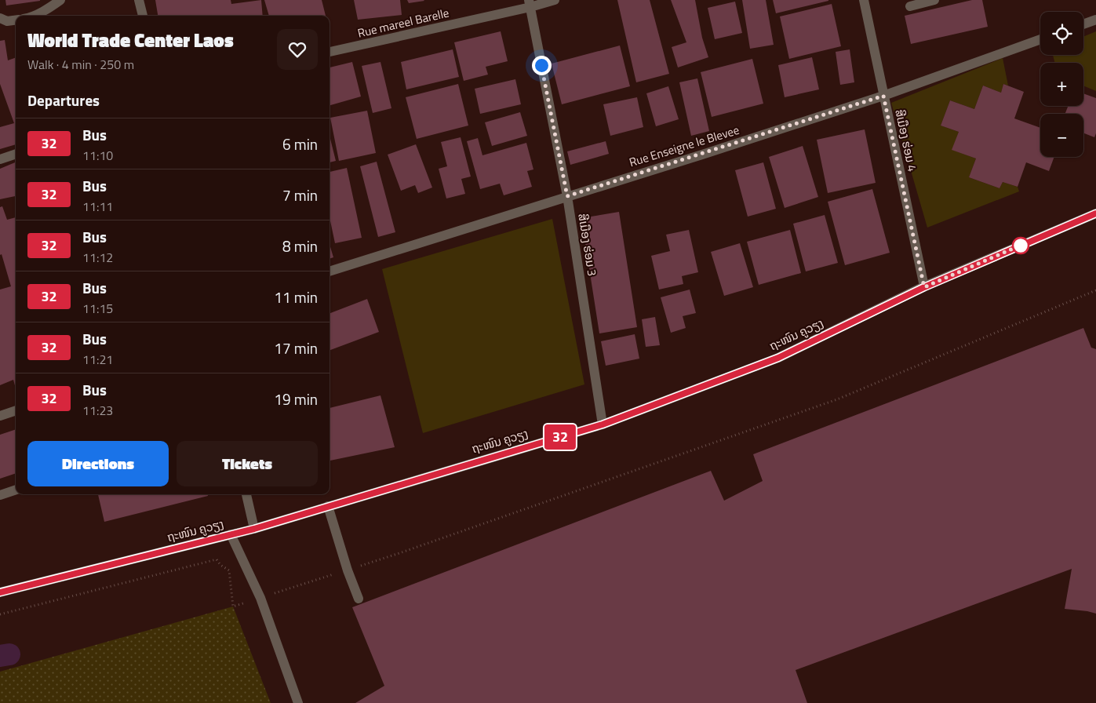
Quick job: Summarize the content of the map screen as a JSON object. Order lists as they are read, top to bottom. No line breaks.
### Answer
{"streets":{"street":["Rue mareel Barelle","ສີເມືອງ ຮ່ອມ 4","Rue Enseigne le Blevee","ສີເມືອງ ຮ່ອມ 3","ຖະໜົນ ຄູວຽງ"]},"crossings":[["Rue mareel Barelle","ສີເມືອງ ຮ່ອມ 3"],["ສີເມືອງ ຮ່ອມ 4","Rue Enseigne le Blevee"],["ສີເມືອງ ຮ່ອມ 4","ຖະໜົນ ຄູວຽງ"],["Rue Enseigne le Blevee","ສີເມືອງ ຮ່ອມ 3"],["ສີເມືອງ ຮ່ອມ 3","ຖະໜົນ ຄູວຽງ"]],"lines":["bus line 32"],"page":{"on_map":"32","map_buttons":["+","−"],"heading":[["World Trade Center Laos","Walk · 4 min · 250 m"],"Departures"],"list":[{"mark":"32","name":"Bus","note":"11:10","value":"6 min"},{"mark":"32","name":"Bus","note":"11:11","value":"7 min"},{"mark":"32","name":"Bus","note":"11:12","value":"8 min"},{"mark":"32","name":"Bus","note":"11:15","value":"11 min"},{"mark":"32","name":"Bus","note":"11:21","value":"17 min"},{"mark":"32","name":"Bus","note":"11:23","value":"19 min"}],"buttons":["Directions","Tickets"]}}
